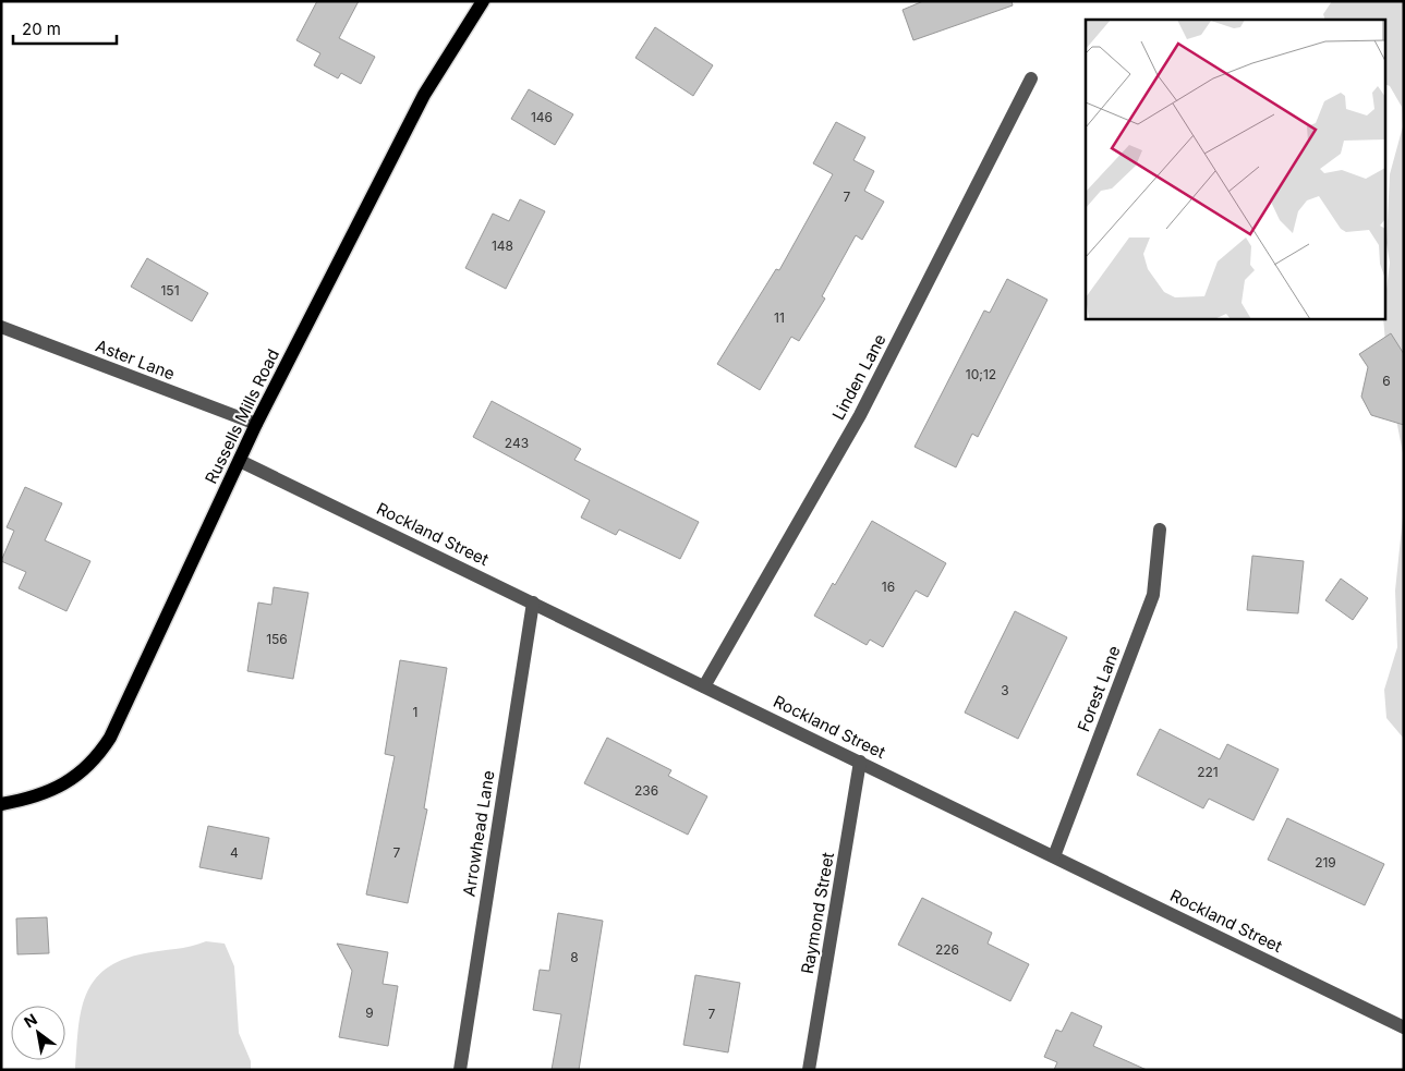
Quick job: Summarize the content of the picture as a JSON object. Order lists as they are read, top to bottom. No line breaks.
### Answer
{"streets":{"main road":["Russells Mills Road"],"street":["Aster Lane","Linden Lane","Rockland Street","Forest Lane","Arrowhead Lane","Raymond Street"]},"crossings":[["Aster Lane","Russells Mills Road"],["Linden Lane","Rockland Street"],["Russells Mills Road","Rockland Street"],["Rockland Street","Forest Lane"],["Rockland Street","Arrowhead Lane"],["Rockland Street","Raymond Street"]],"house_numbers":["146","7","148","151","11","10;12","6","243","16","156","3","1","221","236","4","7","219","226","8","9","7"],"scale_bar":"20 m","north":"top left"}
